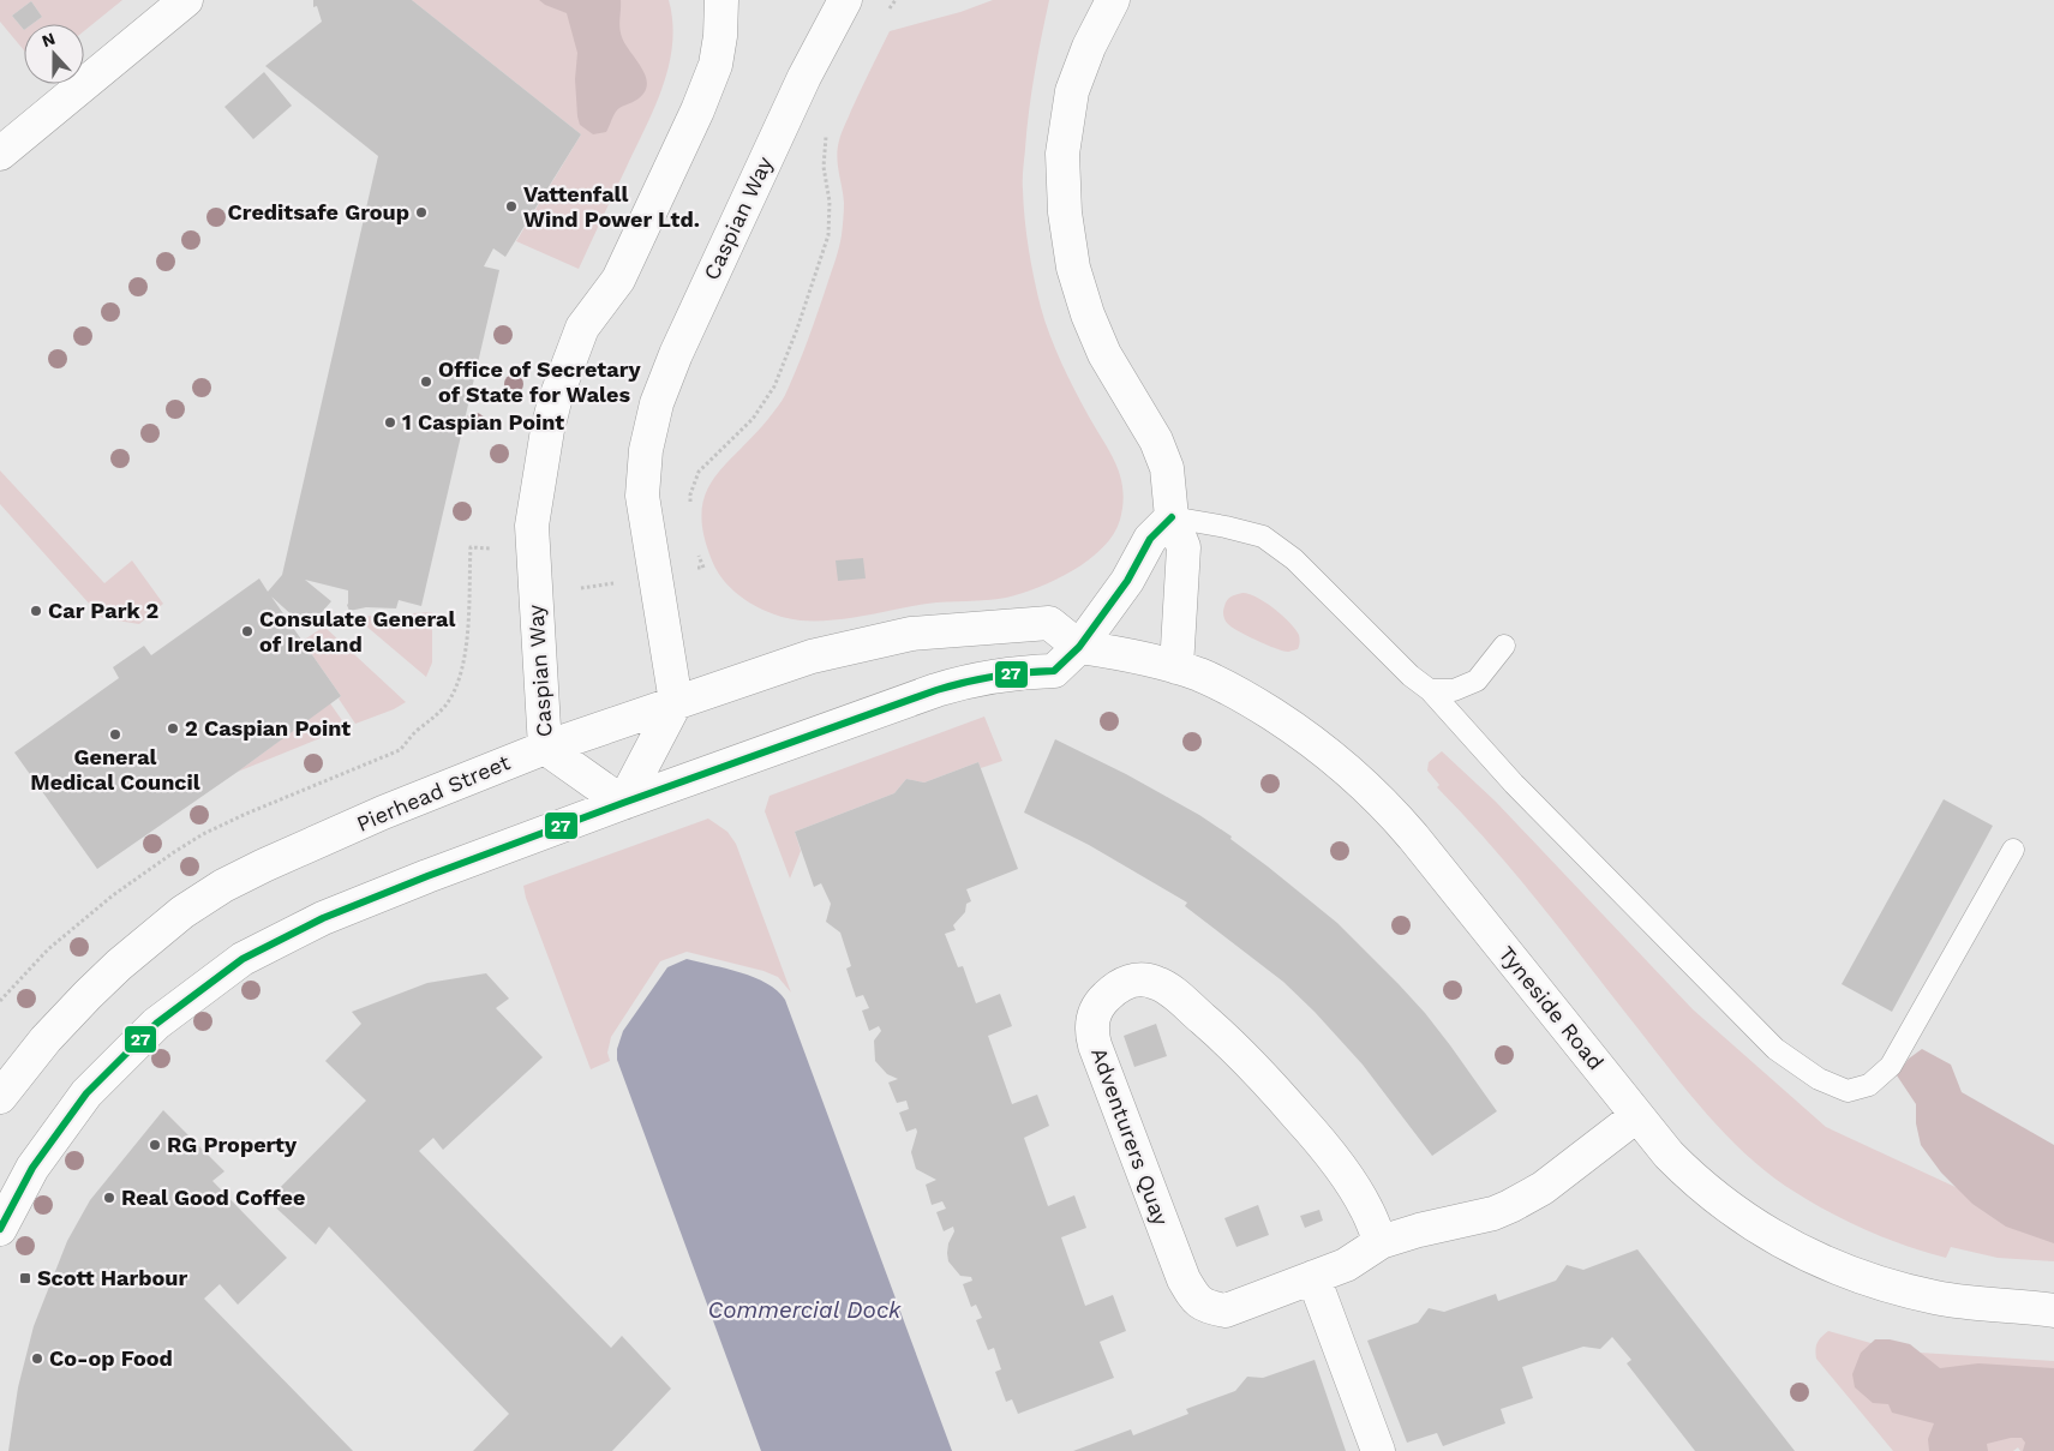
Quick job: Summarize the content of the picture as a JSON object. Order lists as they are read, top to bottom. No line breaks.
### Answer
{"streets":{"street":["Caspian Way","Pierhead Street","Tyneside Road","Adventurers Quay"]},"crossings":[["Caspian Way","Pierhead Street"],["Pierhead Street","Tyneside Road"],["Tyneside Road","Adventurers Quay"]],"water":["Commercial Dock"],"places":{"other":["Vattenfall Wind Power Ltd.","Creditsafe Group","Office of Secretary of State for Wales","1 Caspian Point","Car Park 2","Consulate General of Ireland","2 Caspian Point","General Medical Council","RG Property","Real Good Coffee","Co-op Food"],"transit":["Scott Harbour"]},"lines":["transit line 27"],"north":"top"}
